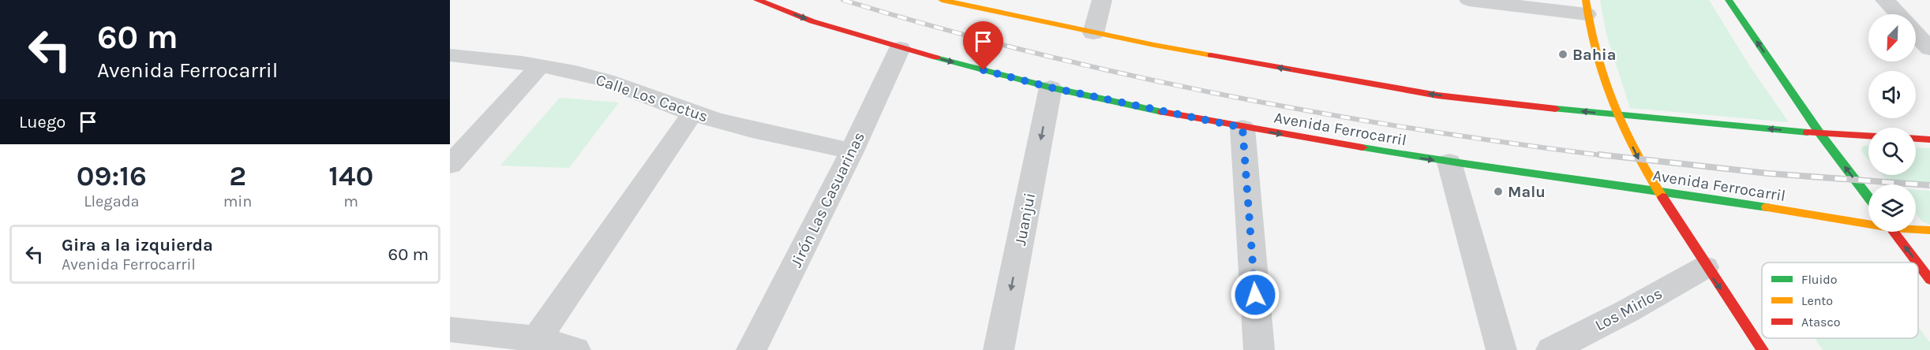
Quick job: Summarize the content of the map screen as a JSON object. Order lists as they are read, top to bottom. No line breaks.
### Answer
{"streets":{"main road":["Avenida Ferrocarril"],"street":["Calle Los Cactus","Jirón Las Casuarinas","Juanjui","Los Mirlos"]},"crossings":[["Calle Los Cactus","Jirón Las Casuarinas"],["Avenida Ferrocarril","Jirón Las Casuarinas"],["Avenida Ferrocarril","Juanjui"]],"places":["Bahia","Malu"],"legend":["Fluido","Lento","Atasco"],"north":"bottom left","page":{"turn":["60 m","Avenida Ferrocarril"],"then":"Luego","eta":["09:16","Llegada","2","min","140","m"],"list":[{"name":"Gira a la izquierda","note":"Avenida Ferrocarril","value":"60 m"}]}}
